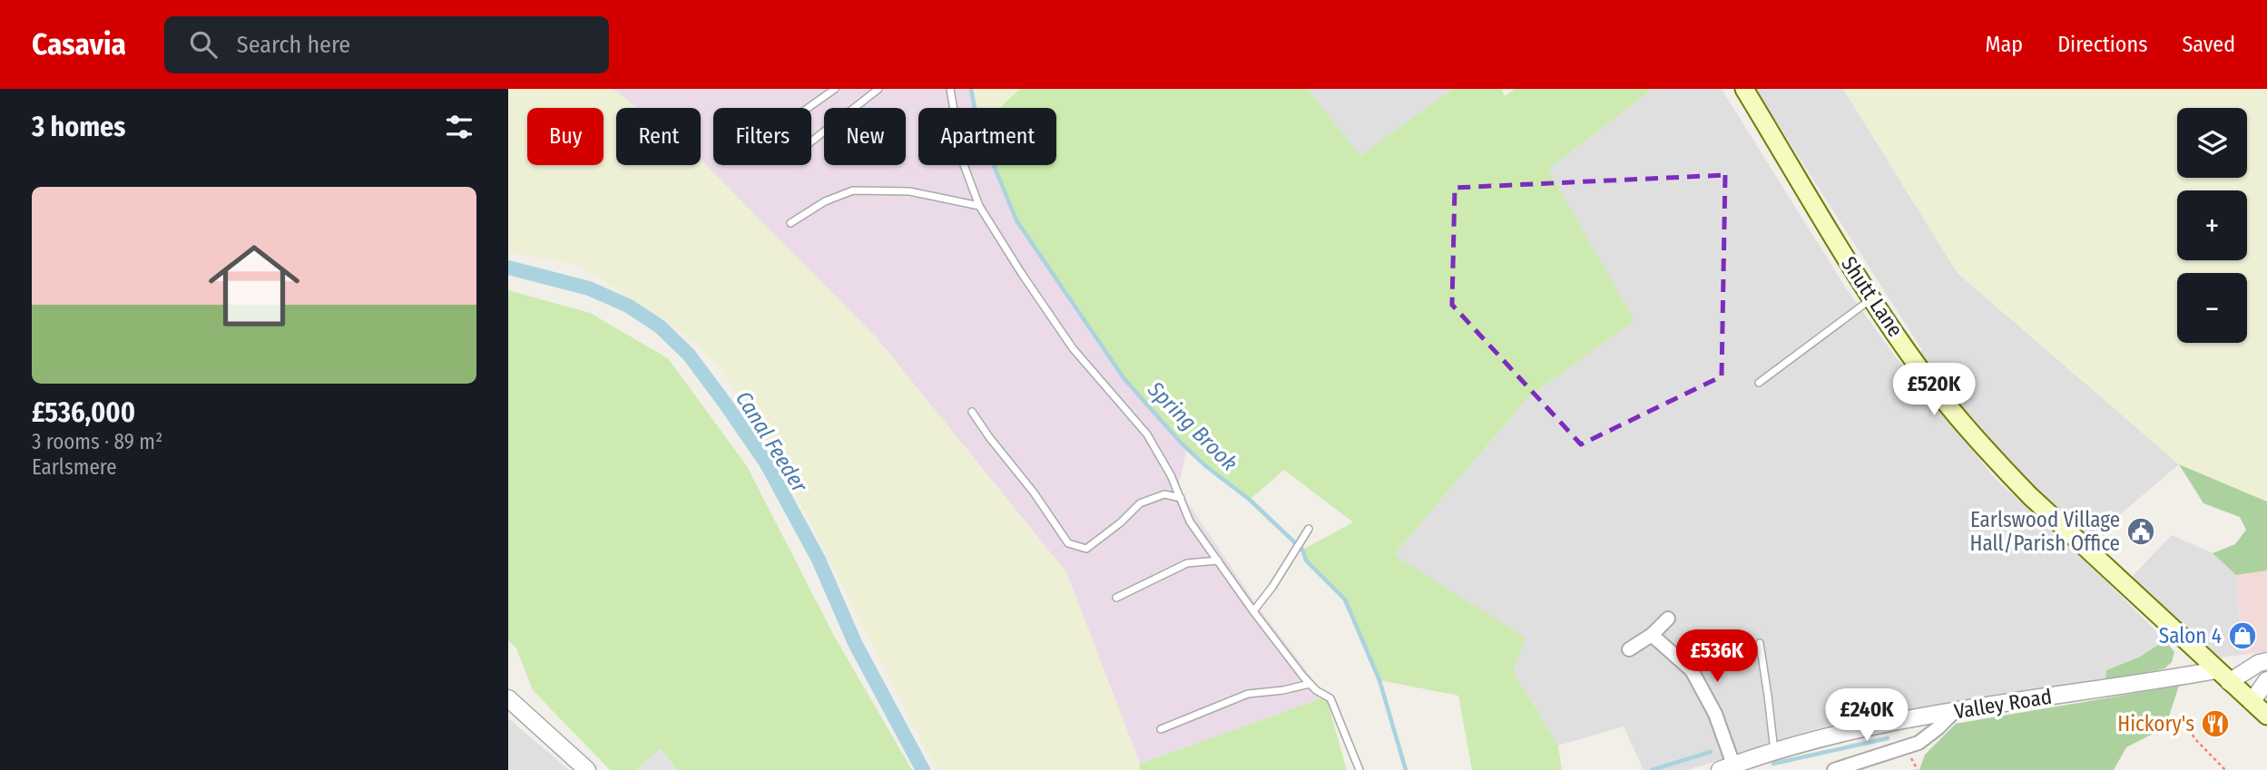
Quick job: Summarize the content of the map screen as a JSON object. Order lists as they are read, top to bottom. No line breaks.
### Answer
{"streets":{"main road":["Shutt Lane"],"street":["Valley Road"]},"crossings":[["Shutt Lane","Valley Road"]],"water":["Spring Brook","Canal Feeder"],"places":{"public building":["Earlswood Village Hall/Parish Office"],"shop":["Salon 4"],"restaurant":["Hickory's"]},"page":{"header":"Casavia","search":"Search here","nav":["Map","Directions","Saved"],"heading":"3 homes","map_buttons":["+","−"],"chip":["Buy","Rent","Filters","New","Apartment"],"list":[{"name":"£536,000","note":"3 rooms · 89 m² · Earlsmere"}],"price":["£520K","£536K","£240K"]}}
